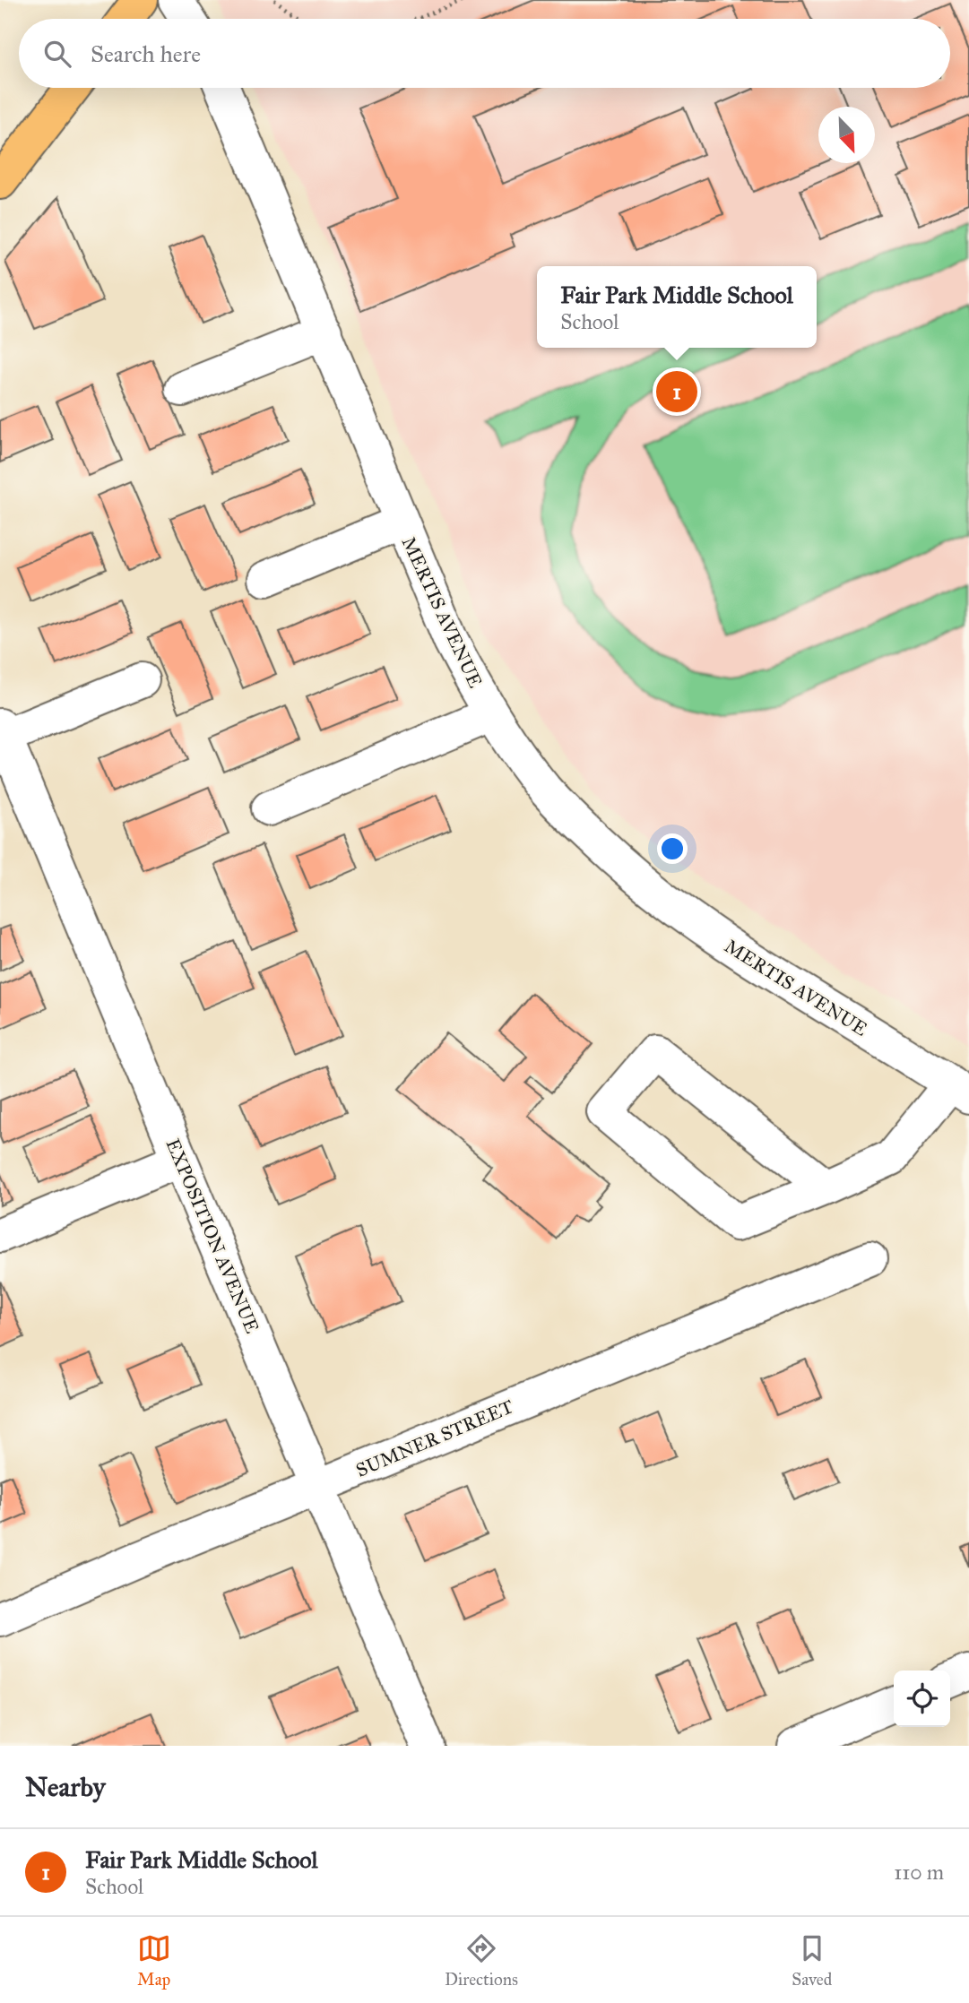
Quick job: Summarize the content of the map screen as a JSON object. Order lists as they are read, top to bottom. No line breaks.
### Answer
{"streets":{"street":["MERTIS AVENUE","EXPOSITION AVENUE","SUMNER STREET"]},"crossings":[["EXPOSITION AVENUE","SUMNER STREET"]],"north":"bottom right","page":{"search":"Search here","popup":["Fair Park Middle School","School"],"pins":"1","heading":"Nearby","list":[{"mark":"1","name":"Fair Park Middle School","note":"School","value":"110 m"}],"nav":["Map","Directions","Saved"]}}
